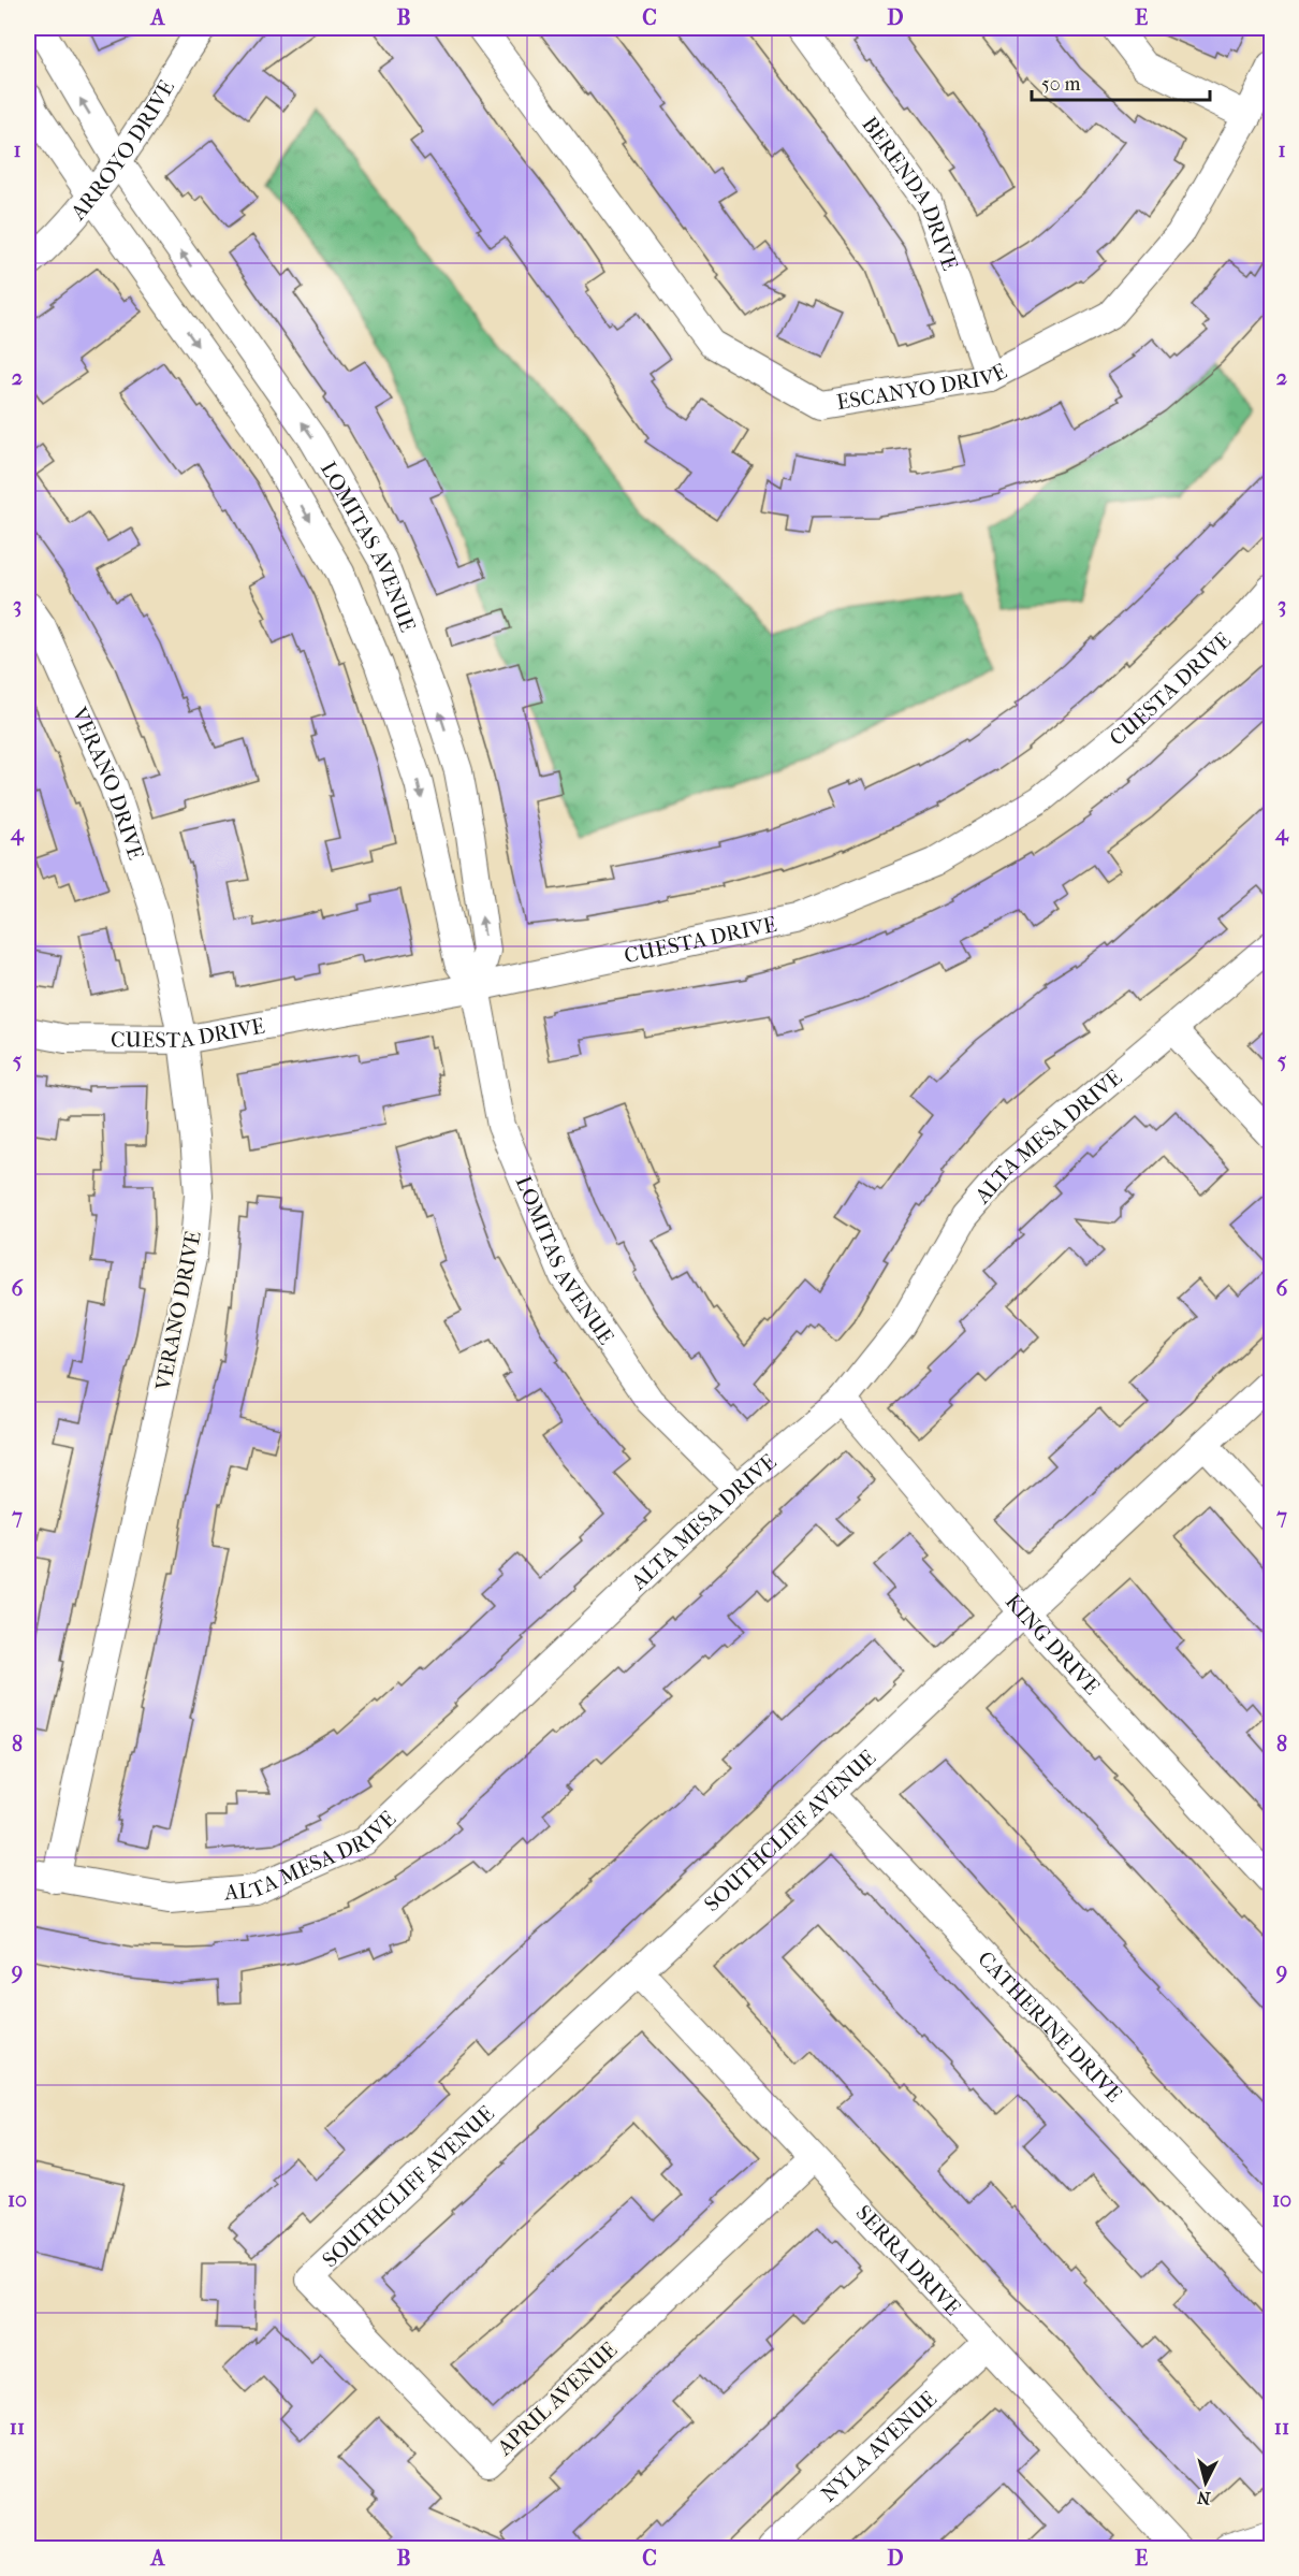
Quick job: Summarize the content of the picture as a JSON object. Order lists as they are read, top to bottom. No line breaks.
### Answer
{"streets":{"street":["ARROYO DRIVE","BERENDA DRIVE","ESCANYO DRIVE","LOMITAS AVENUE","CUESTA DRIVE","VERANO DRIVE","ALTA MESA DRIVE","KING DRIVE","SOUTHCLIFF AVENUE","CATHERINE DRIVE","SERRA DRIVE","APRIL AVENUE","NYLA AVENUE"]},"crossings":[["ARROYO DRIVE","LOMITAS AVENUE"],["BERENDA DRIVE","ESCANYO DRIVE"],["LOMITAS AVENUE","CUESTA DRIVE"],["LOMITAS AVENUE","ALTA MESA DRIVE"],["CUESTA DRIVE","VERANO DRIVE"],["VERANO DRIVE","ALTA MESA DRIVE"],["ALTA MESA DRIVE","KING DRIVE"],["KING DRIVE","SOUTHCLIFF AVENUE"],["SOUTHCLIFF AVENUE","CATHERINE DRIVE"],["SOUTHCLIFF AVENUE","SERRA DRIVE"],["SOUTHCLIFF AVENUE","APRIL AVENUE"],["SERRA DRIVE","APRIL AVENUE"],["SERRA DRIVE","NYLA AVENUE"]],"scale_bar":"50 m","north":"bottom","grid":{"columns":["A","B","C","D","E"],"rows":["1","2","3","4","5","6","7","8","9","10","11"]}}
